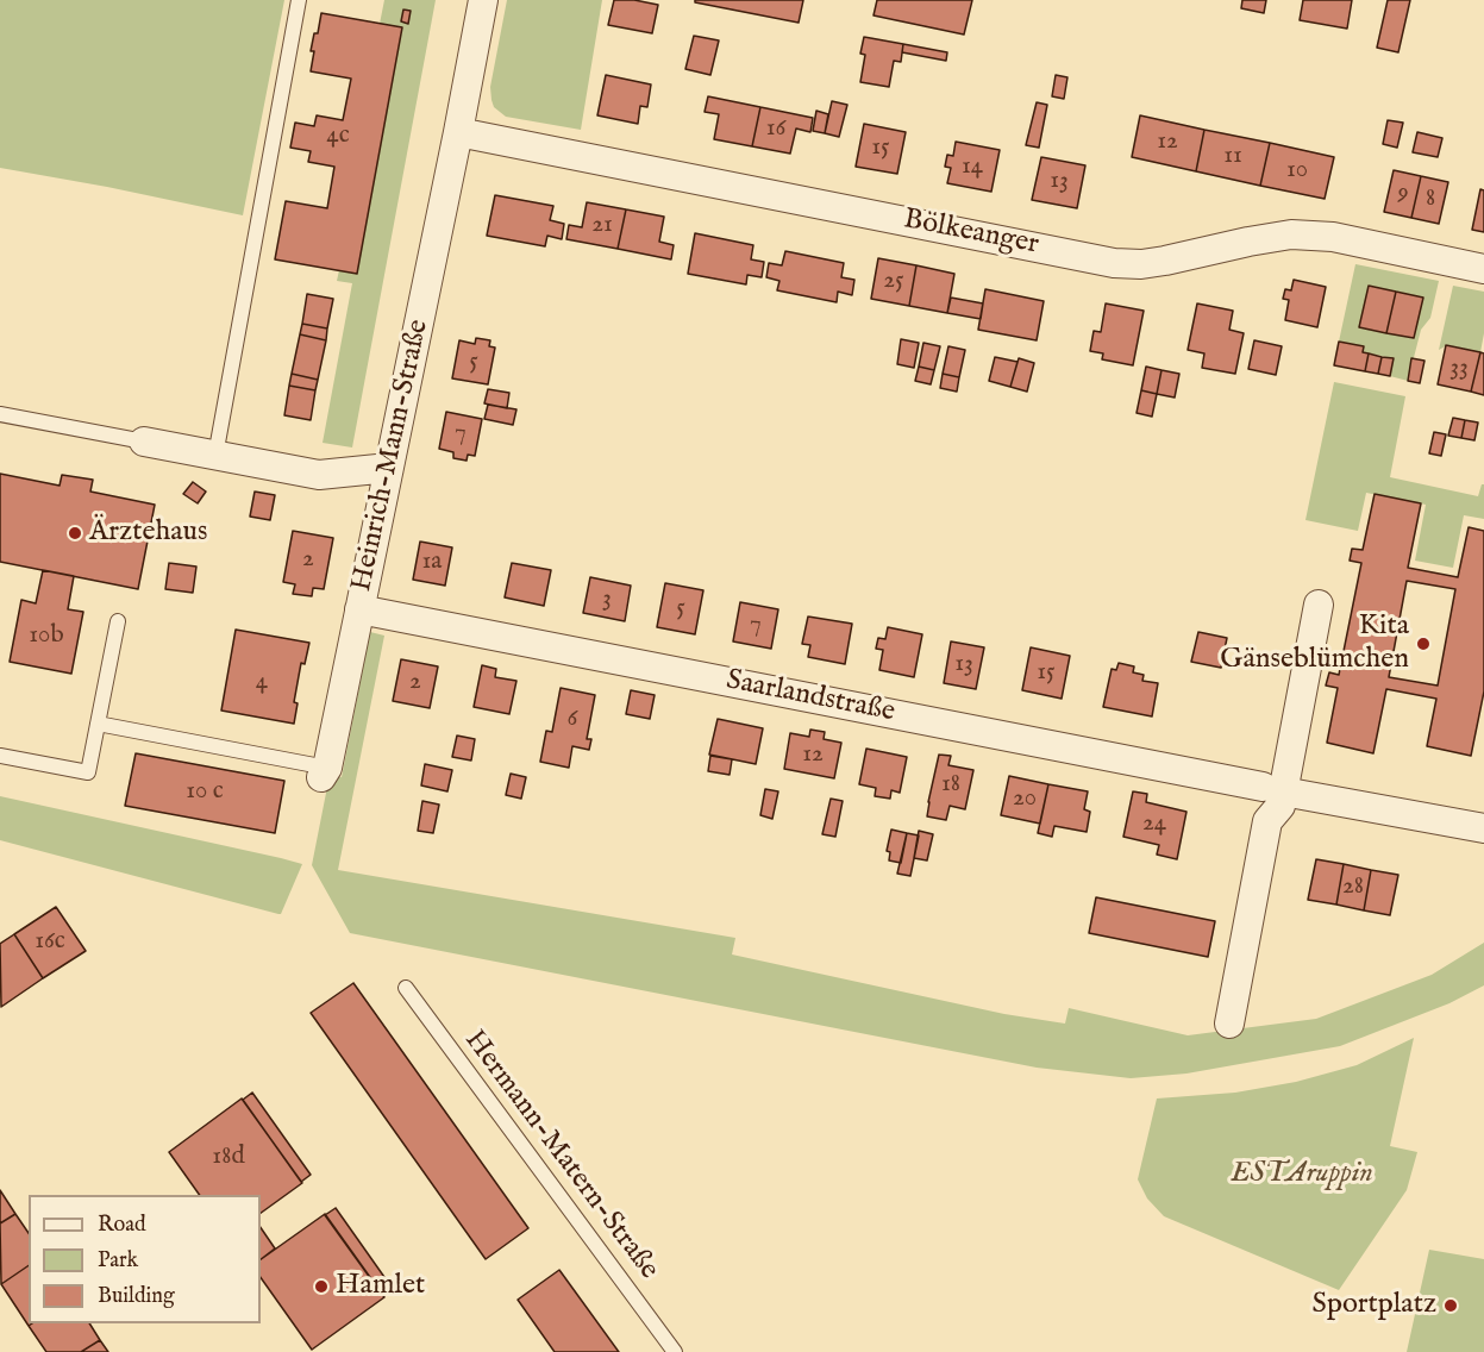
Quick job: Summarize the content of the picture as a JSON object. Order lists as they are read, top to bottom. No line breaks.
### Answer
{"streets":{"street":["Bölkeanger","Heinrich-Mann-Straße","Saarlandstraße"],"lane":["Hermann-Matern-Straße"]},"crossings":[["Bölkeanger","Heinrich-Mann-Straße"],["Heinrich-Mann-Straße","Saarlandstraße"]],"parks":["ESTAruppin"],"places":["Ärztehaus","Kita Gänseblümchen","Hamlet","Sportplatz"],"house_numbers":["16","4c","12","15","11","14","10","13","9","8","21","25","5","33","7","2","1a","3","5","7","10b","13","15","4","2","6","12","18","10 c","20","24","28","16c","18d"],"legend":["Road","Park","Building"]}
